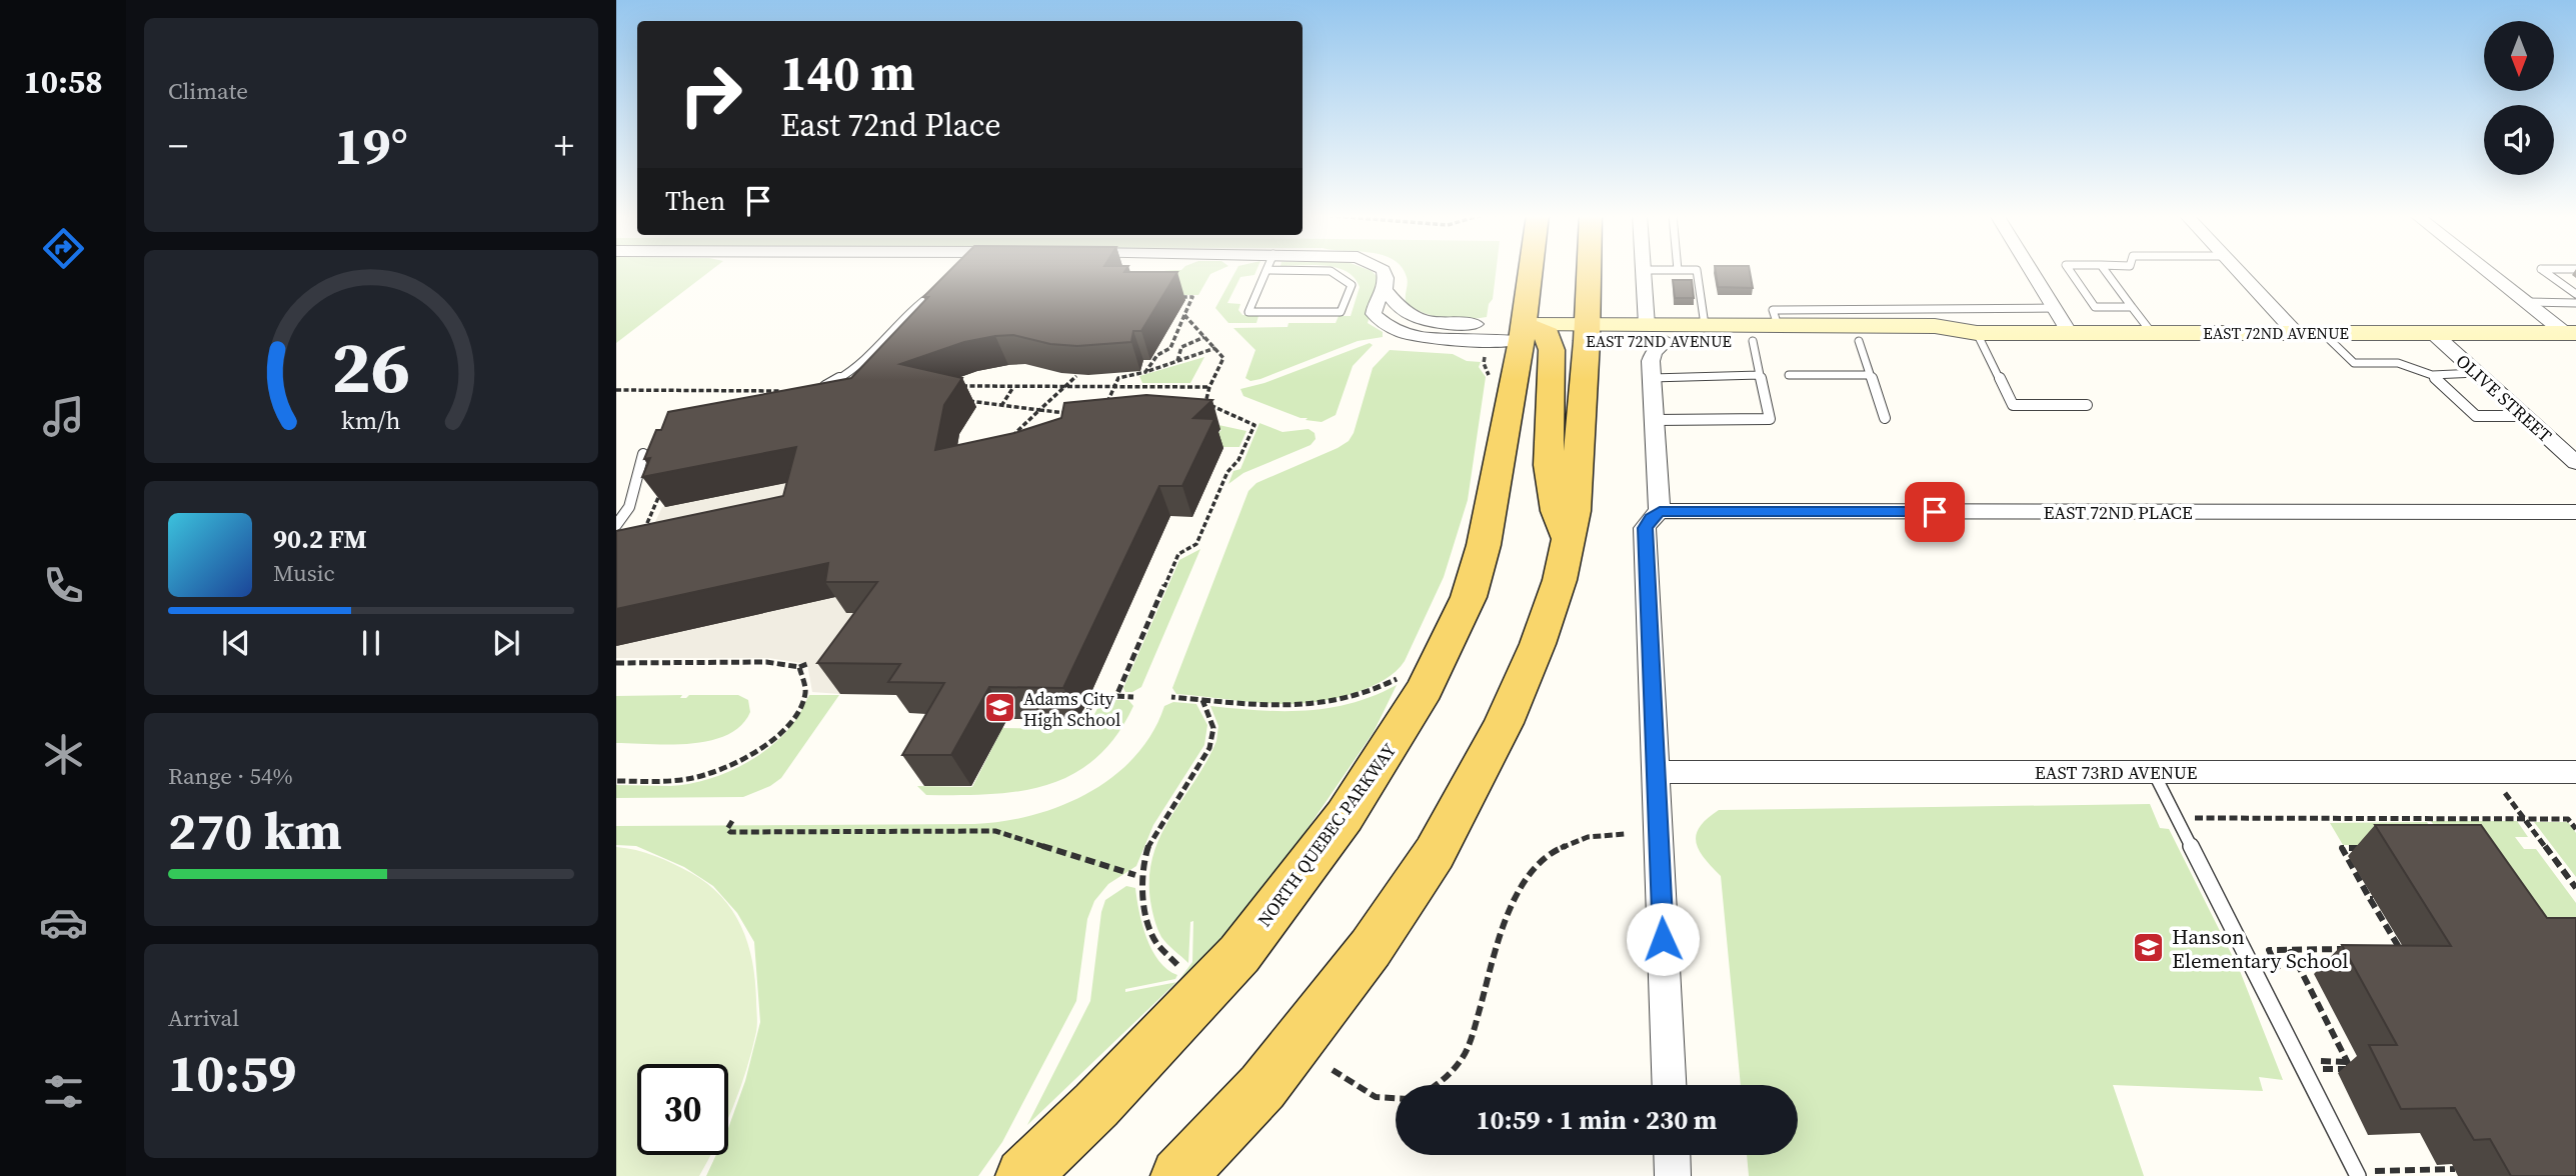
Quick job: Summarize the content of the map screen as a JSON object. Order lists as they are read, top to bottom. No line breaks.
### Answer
{"streets":{"main road":["EAST 72ND AVENUE","NORTH QUEBEC PARKWAY"],"street":["OLIVE STREET","EAST 72ND PLACE","EAST 73RD AVENUE"]},"crossings":[["EAST 72ND AVENUE","OLIVE STREET"]],"places":{"school or university":["Adams City High School","Hanson Elementary School"]},"north":"bottom","page":{"tabs":"10:58","tile":["Climate",["Range · 54%","270 km"],["Arrival","10:59"]],"turn":["140 m","East 72nd Place"],"heat":["−","19°","+"],"then":"Then","song":["90.2 FM","Music"],"limit":"30","trip":"10:59 · 1 min · 230 m","gauge":["26","km/h"]}}
